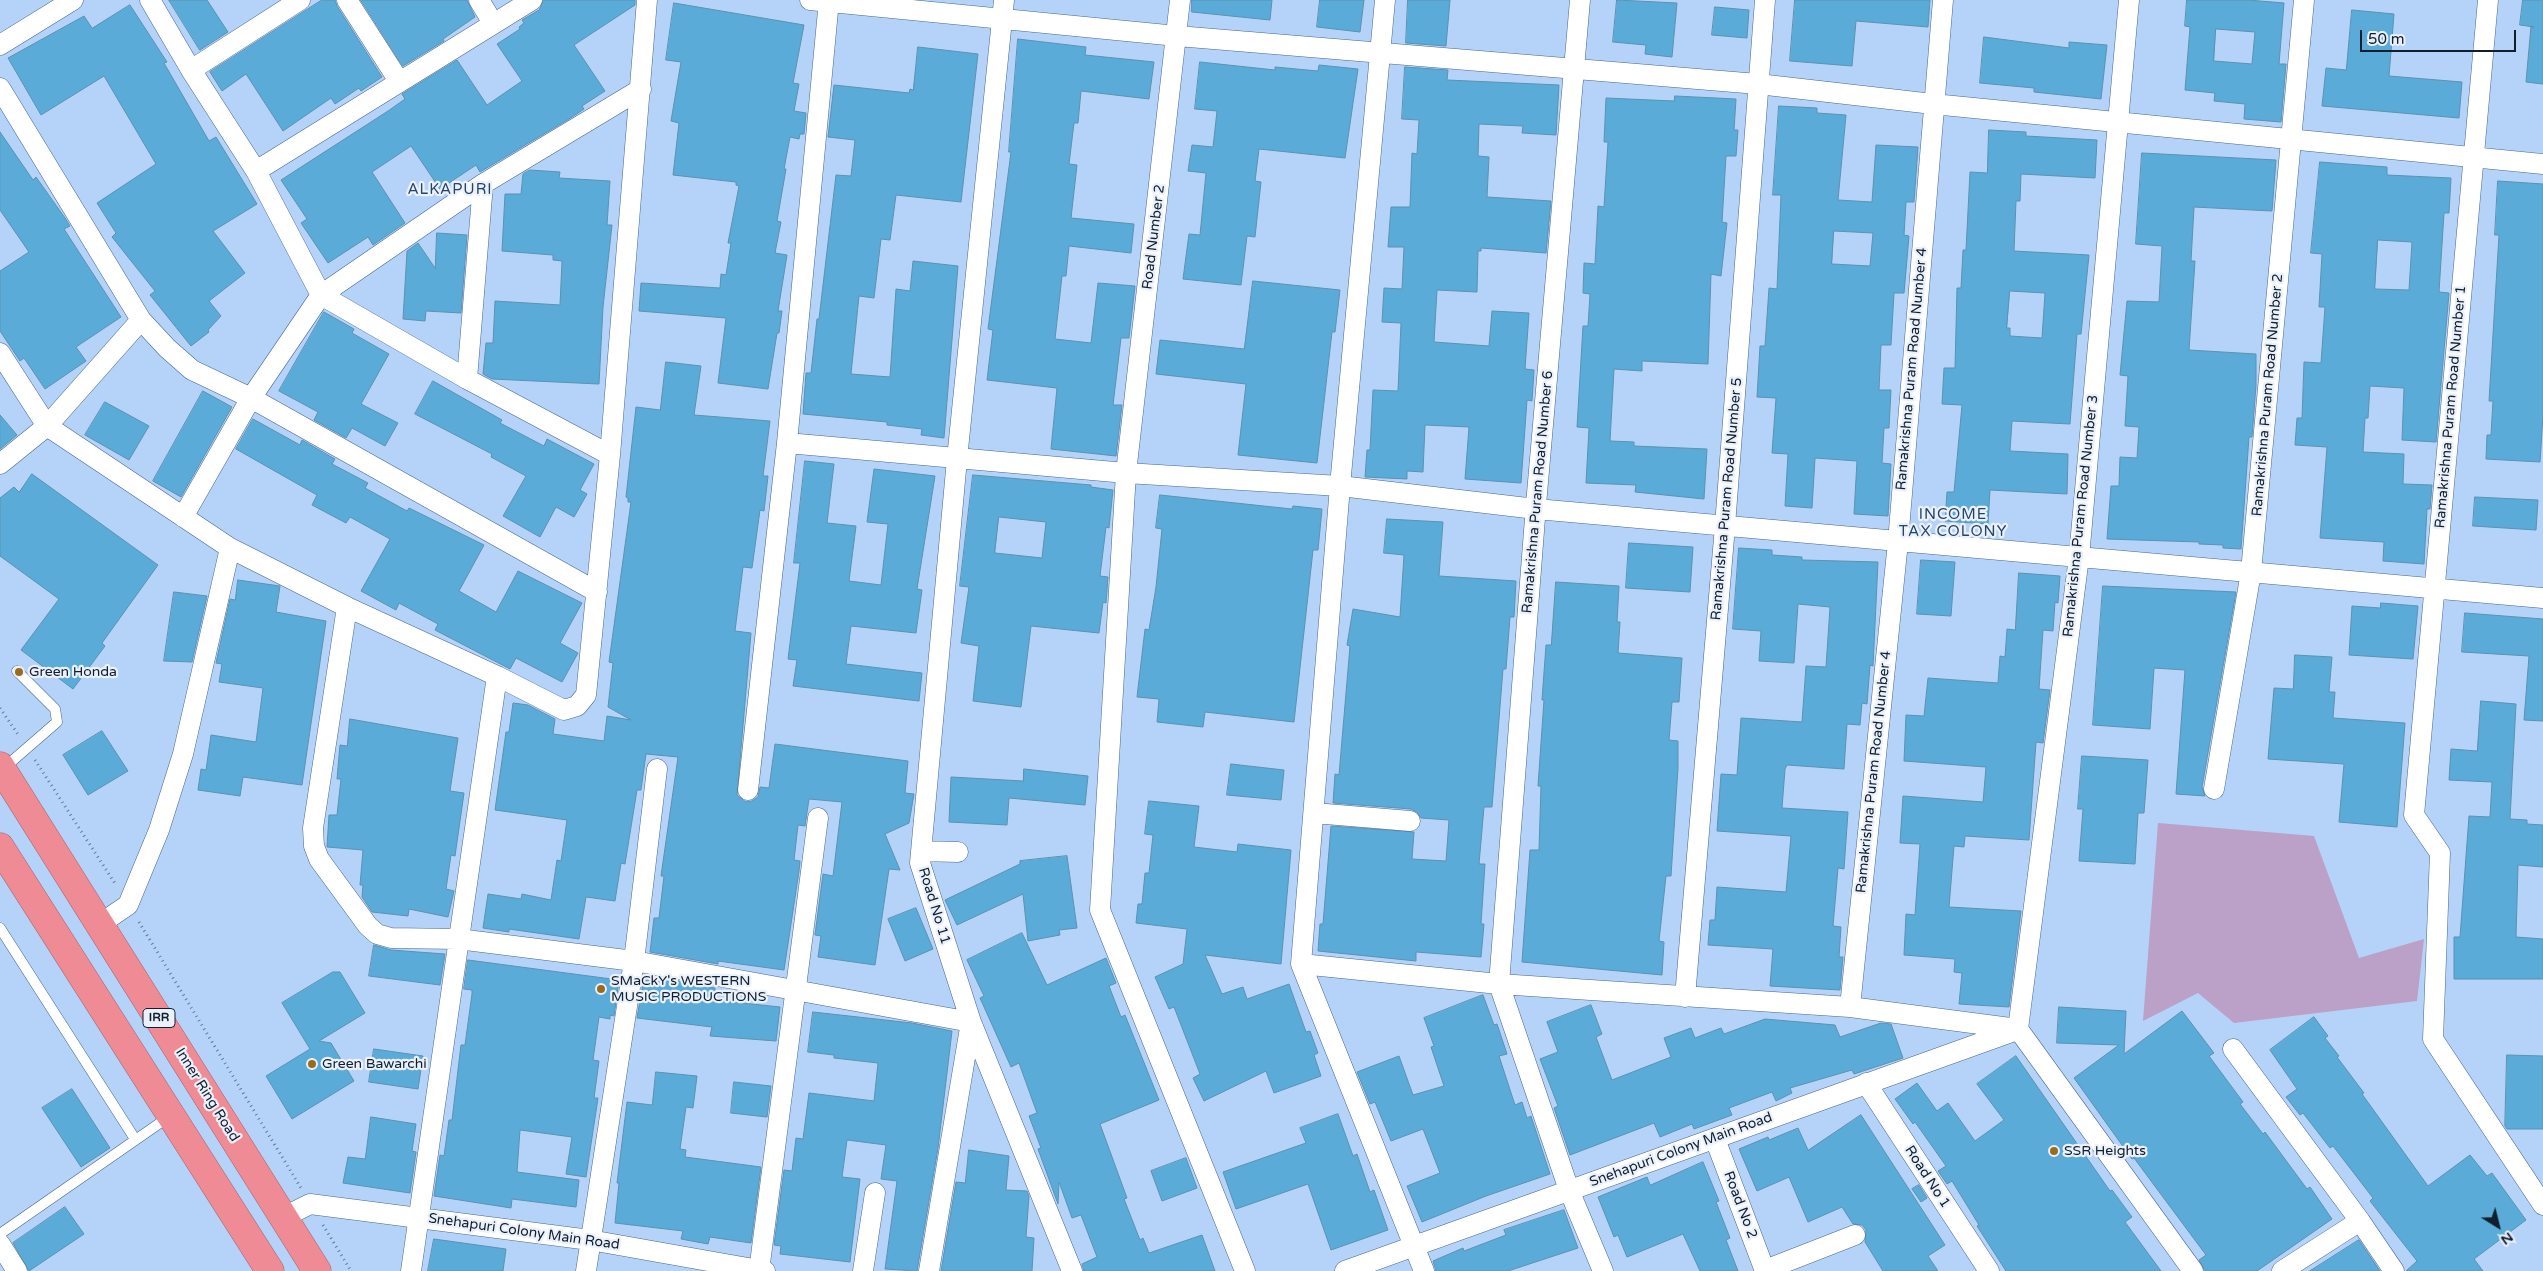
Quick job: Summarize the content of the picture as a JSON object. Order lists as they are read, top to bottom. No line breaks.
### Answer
{"streets":{"highway":["IRR","Inner Ring Road"],"street":["Road Number 2","Ramakrishna Puram Road Number 4","Ramakrishna Puram Road Number 2","Ramakrishna Puram Road Number 1","Ramakrishna Puram Road Number 6","Ramakrishna Puram Road Number 5","Ramakrishna Puram Road Number 3","Road No 11","Snehapuri Colony Main Road","Road No 1","Road No 2"]},"crossings":[["Ramakrishna Puram Road Number 3","Snehapuri Colony Main Road"],["Snehapuri Colony Main Road","Road No 1"],["Snehapuri Colony Main Road","Road No 2"]],"districts":["ALKAPURI","INCOME TAX COLONY"],"places":["Green Honda","SMaCkY's WESTERN MUSIC PRODUCTIONS","Green Bawarchi","SSR Heights"],"scale_bar":"50 m","north":"bottom right"}
